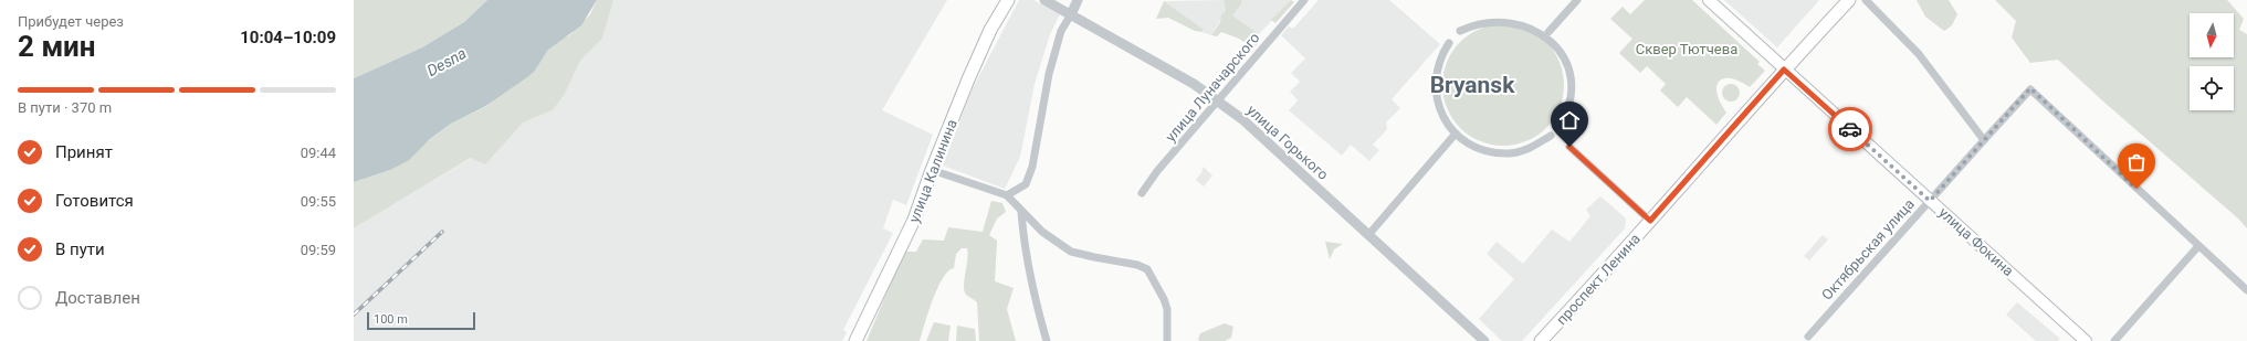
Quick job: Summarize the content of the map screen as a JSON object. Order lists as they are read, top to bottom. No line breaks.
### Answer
{"streets":{"main road":["улица Калинина","улица Фокина","проспект Ленина"],"street":["улица Луначарского","улица Горького","Октябрьская улица"]},"crossings":[["улица Луначарского","улица Горького"],["улица Фокина","Октябрьская улица"],["улица Фокина","проспект Ленина"]],"districts":["Bryansk"],"water":["Desna"],"parks":["Сквер Тютчева"],"scale_bar":"100 m","north":"bottom","page":{"heading":["2 мин","Прибудет через","10:04–10:09"],"bar":"В пути · 370 m","list":[["Принят","09:44"],["Готовится","09:55"],["В пути","09:59"],"Доставлен"],"scale":"100 m"}}
